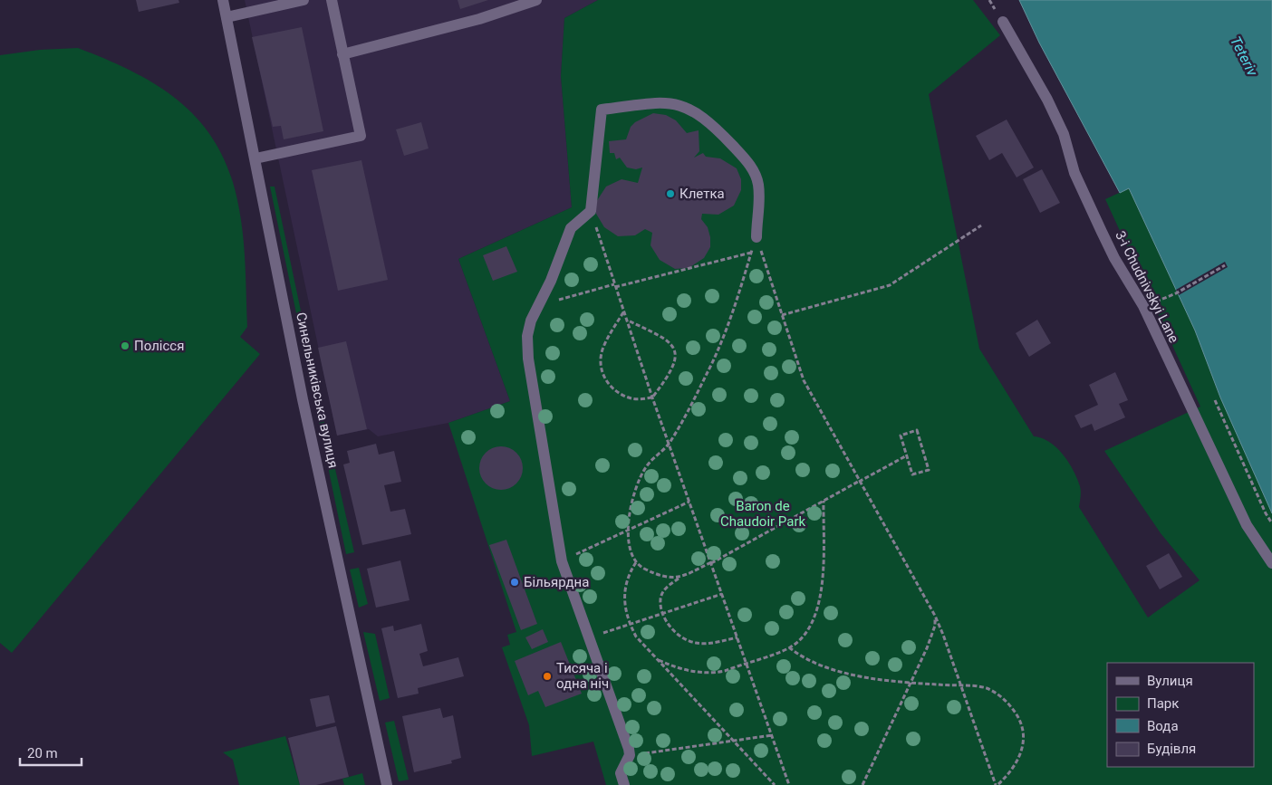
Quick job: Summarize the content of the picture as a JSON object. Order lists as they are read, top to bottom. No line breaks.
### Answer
{"streets":{"street":["3-i Chudnivskyi Lane","Синельниківська вулиця"]},"water":["Teteriv"],"parks":["Baron de Chaudoir Park"],"places":["Клетка","Полісся","Більярдна","Тисяча і одна ніч"],"legend":["Вулиця","Парк","Вода","Будівля"],"scale_bar":"20 m"}
